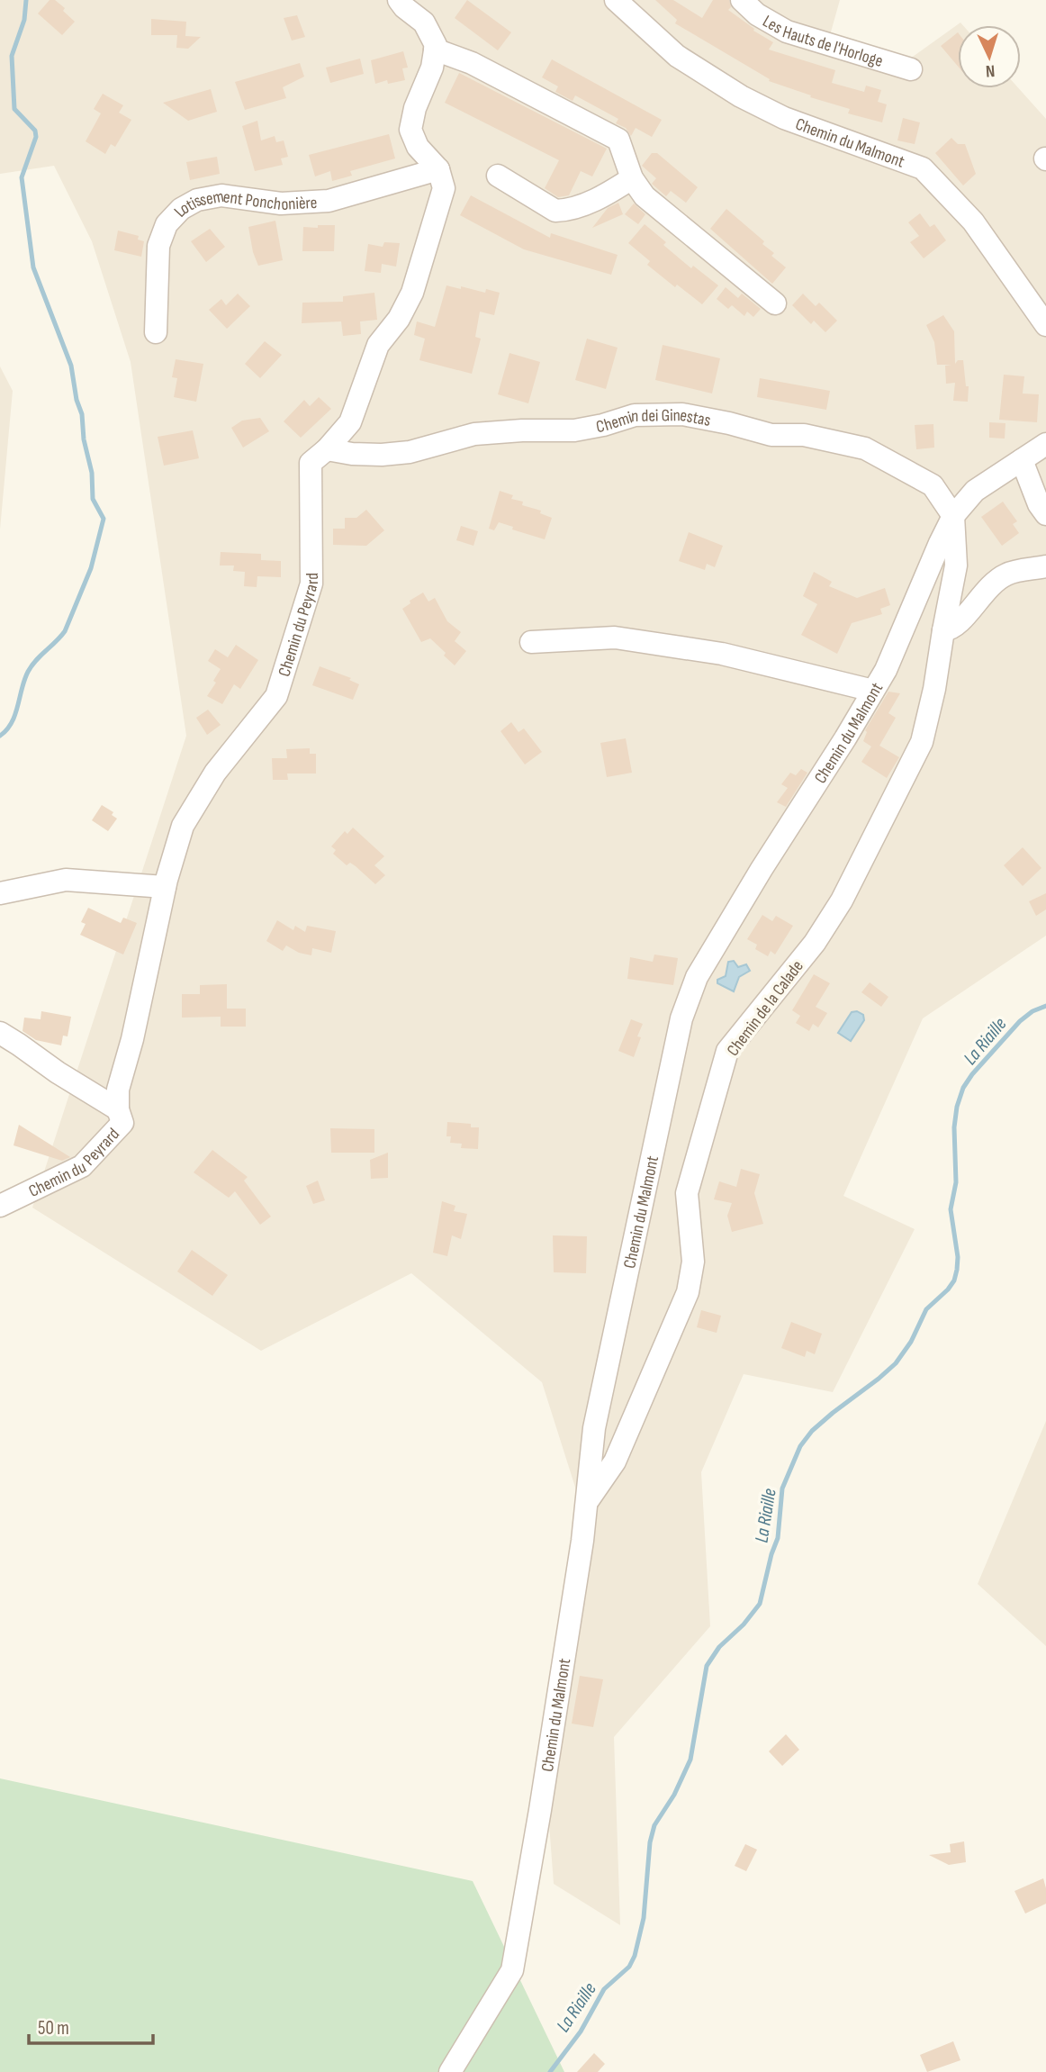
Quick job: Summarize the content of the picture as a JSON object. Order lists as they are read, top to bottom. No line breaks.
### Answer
{"streets":{"street":["Les Hauts de l'Horloge","Chemin du Malmont","Lotissement Ponchonière","Chemin dei Ginestas","Chemin du Peyrard","Chemin de la Calade"]},"crossings":[["Chemin du Malmont","Chemin dei Ginestas"],["Chemin du Malmont","Chemin de la Calade"],["Lotissement Ponchonière","Chemin du Peyrard"],["Chemin dei Ginestas","Chemin du Peyrard"],["Chemin dei Ginestas","Chemin de la Calade"]],"water":["La Riaille"],"scale_bar":"50 m","north":"bottom"}
